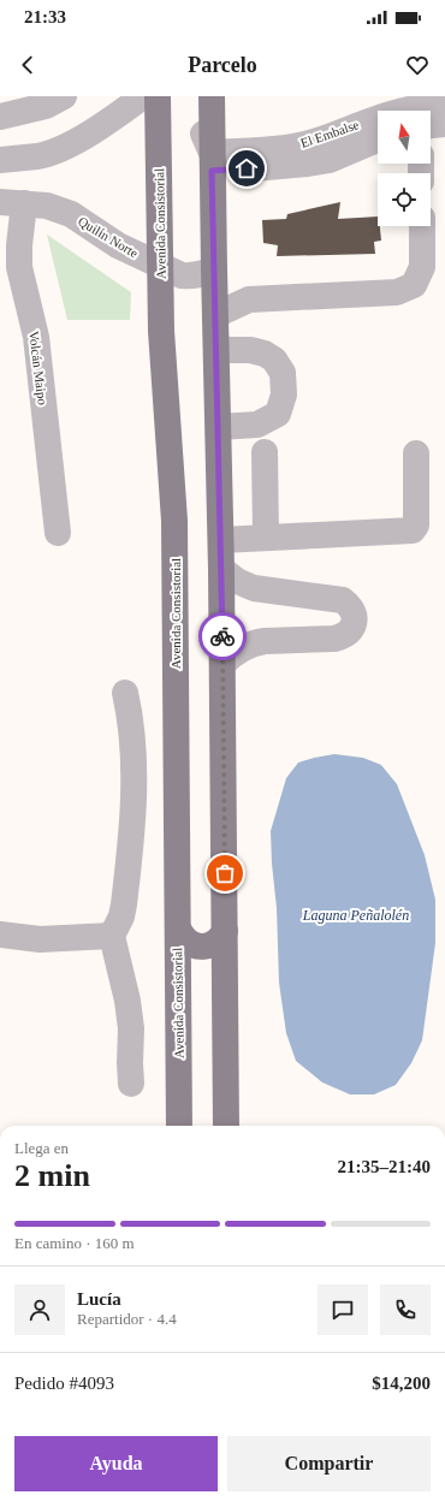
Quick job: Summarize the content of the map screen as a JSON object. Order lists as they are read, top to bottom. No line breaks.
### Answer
{"streets":{"main road":["Avenida Consistorial"],"street":["El Embalse","Quilín Norte","Volcán Maipo"]},"crossings":[["Avenida Consistorial","Quilín Norte"],["Quilín Norte","Volcán Maipo"]],"water":["Laguna Peñalolén"],"north":"top","page":{"status":"21:33","header":"Parcelo","heading":["2 min","Llega en","21:35–21:40"],"panel":["Lucía","Repartidor · 4.4","Pedido #4093","$14,200"],"bar":"En camino · 160 m","buttons":["Ayuda","Compartir"]}}
